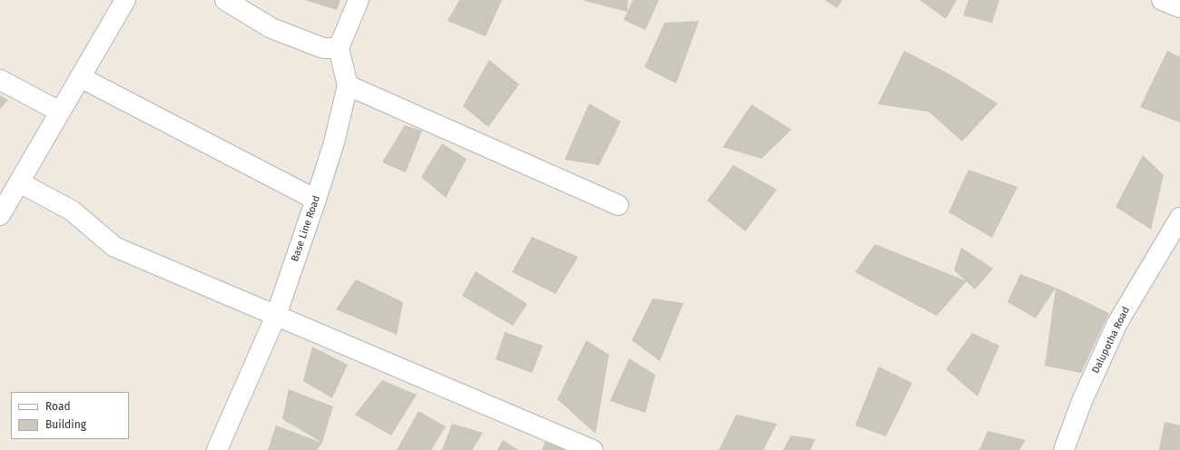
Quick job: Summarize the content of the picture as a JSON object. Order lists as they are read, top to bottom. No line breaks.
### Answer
{"streets":{"street":["Base Line Road","Dalupotha Road"]},"legend":["Road","Building"]}
